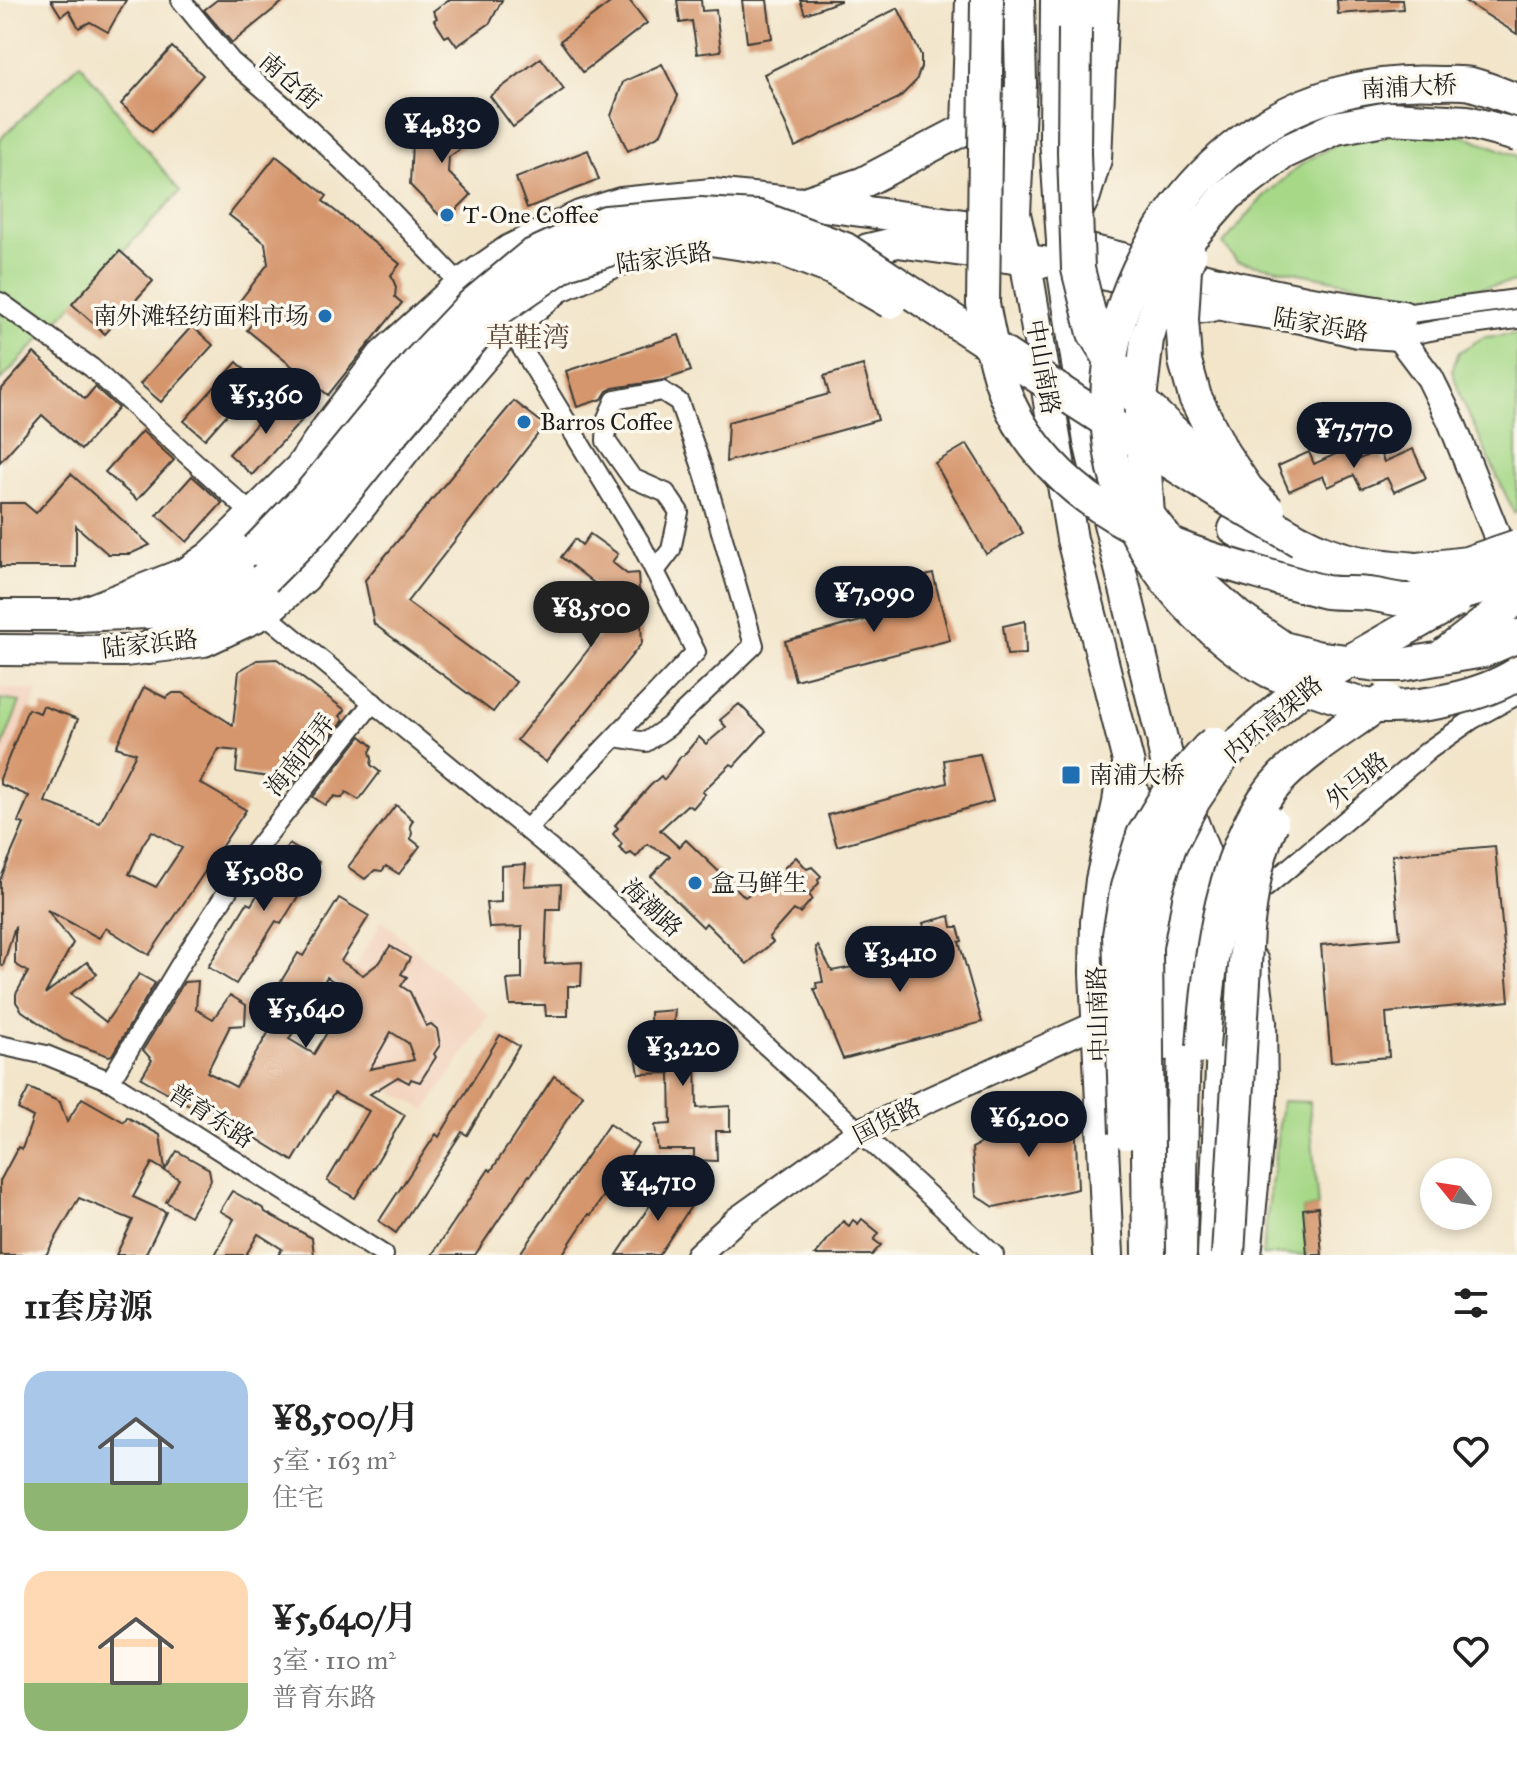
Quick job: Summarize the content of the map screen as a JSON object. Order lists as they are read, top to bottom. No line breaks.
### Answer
{"streets":{"highway":["南浦大桥","内环高架路"],"main road":["陆家浜路","中山南路"],"street":["南仓街","海南西弄","外马路","海潮路","普育东路","国货路"]},"crossings":[["南仓街","陆家浜路"],["陆家浜路","中山南路"],["陆家浜路","海潮路"],["中山南路","外马路"],["中山南路","国货路"],["海南西弄","海潮路"],["海南西弄","普育东路"],["海潮路","国货路"]],"districts":["草鞋湾"],"places":{"other":["T-One Coffee","南外滩轻纺面料市场","Barros Coffee","盒马鲜生"],"transit":["南浦大桥"]},"north":"top left","page":{"price":["¥4,830","¥5,360","¥7,770","¥7,090","¥8,500","¥5,080","¥3,410","¥5,640","¥3,220","¥6,200","¥4,710"],"heading":"11套房源","list":[{"name":"¥8,500/月","note":"5室 · 163 m² · 住宅"},{"name":"¥5,640/月","note":"3室 · 110 m² · 普育东路"}]}}
